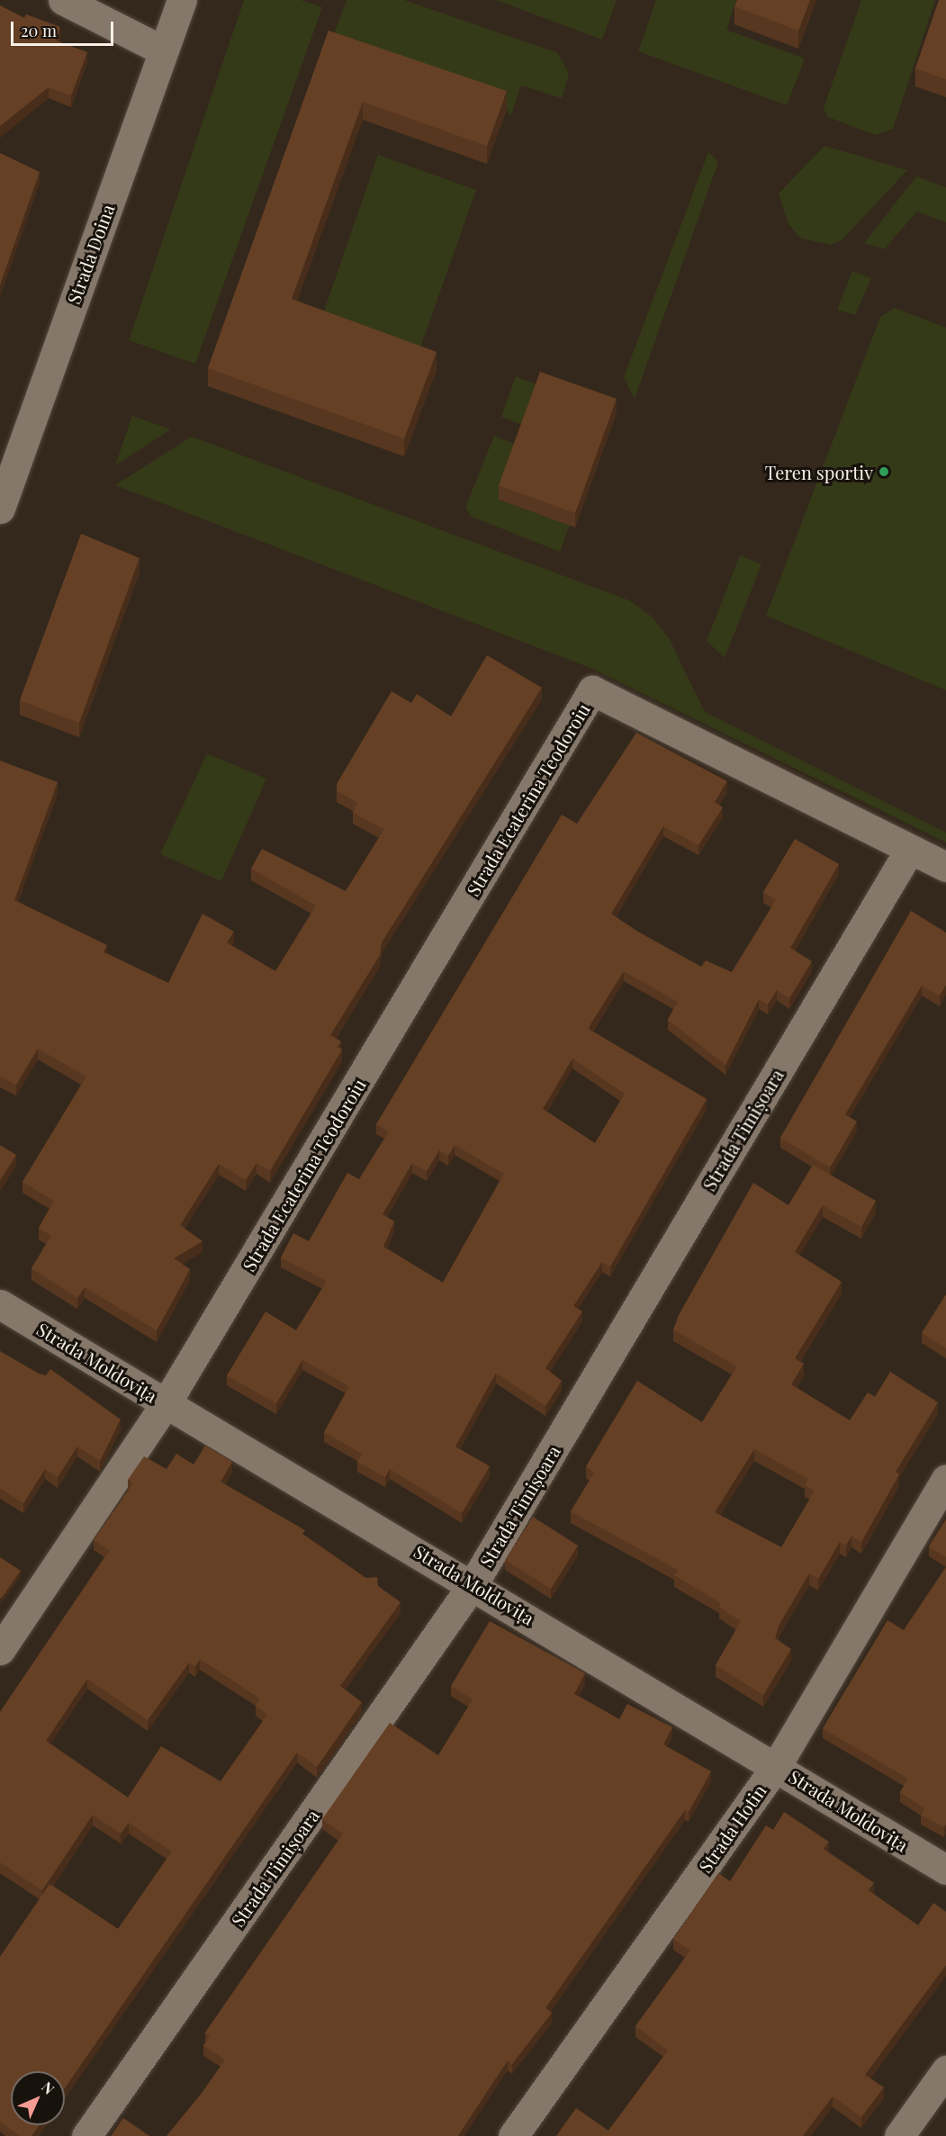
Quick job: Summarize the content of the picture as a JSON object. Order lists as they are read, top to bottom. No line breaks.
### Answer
{"streets":{"street":["Strada Doina","Strada Ecaterina Teodoroiu","Strada Timișoara","Strada Moldovița","Strada Hotin"]},"crossings":[["Strada Ecaterina Teodoroiu","Strada Timișoara"],["Strada Ecaterina Teodoroiu","Strada Moldovița"],["Strada Timișoara","Strada Moldovița"],["Strada Moldovița","Strada Hotin"]],"places":["Teren sportiv"],"scale_bar":"20 m","north":"top right"}
